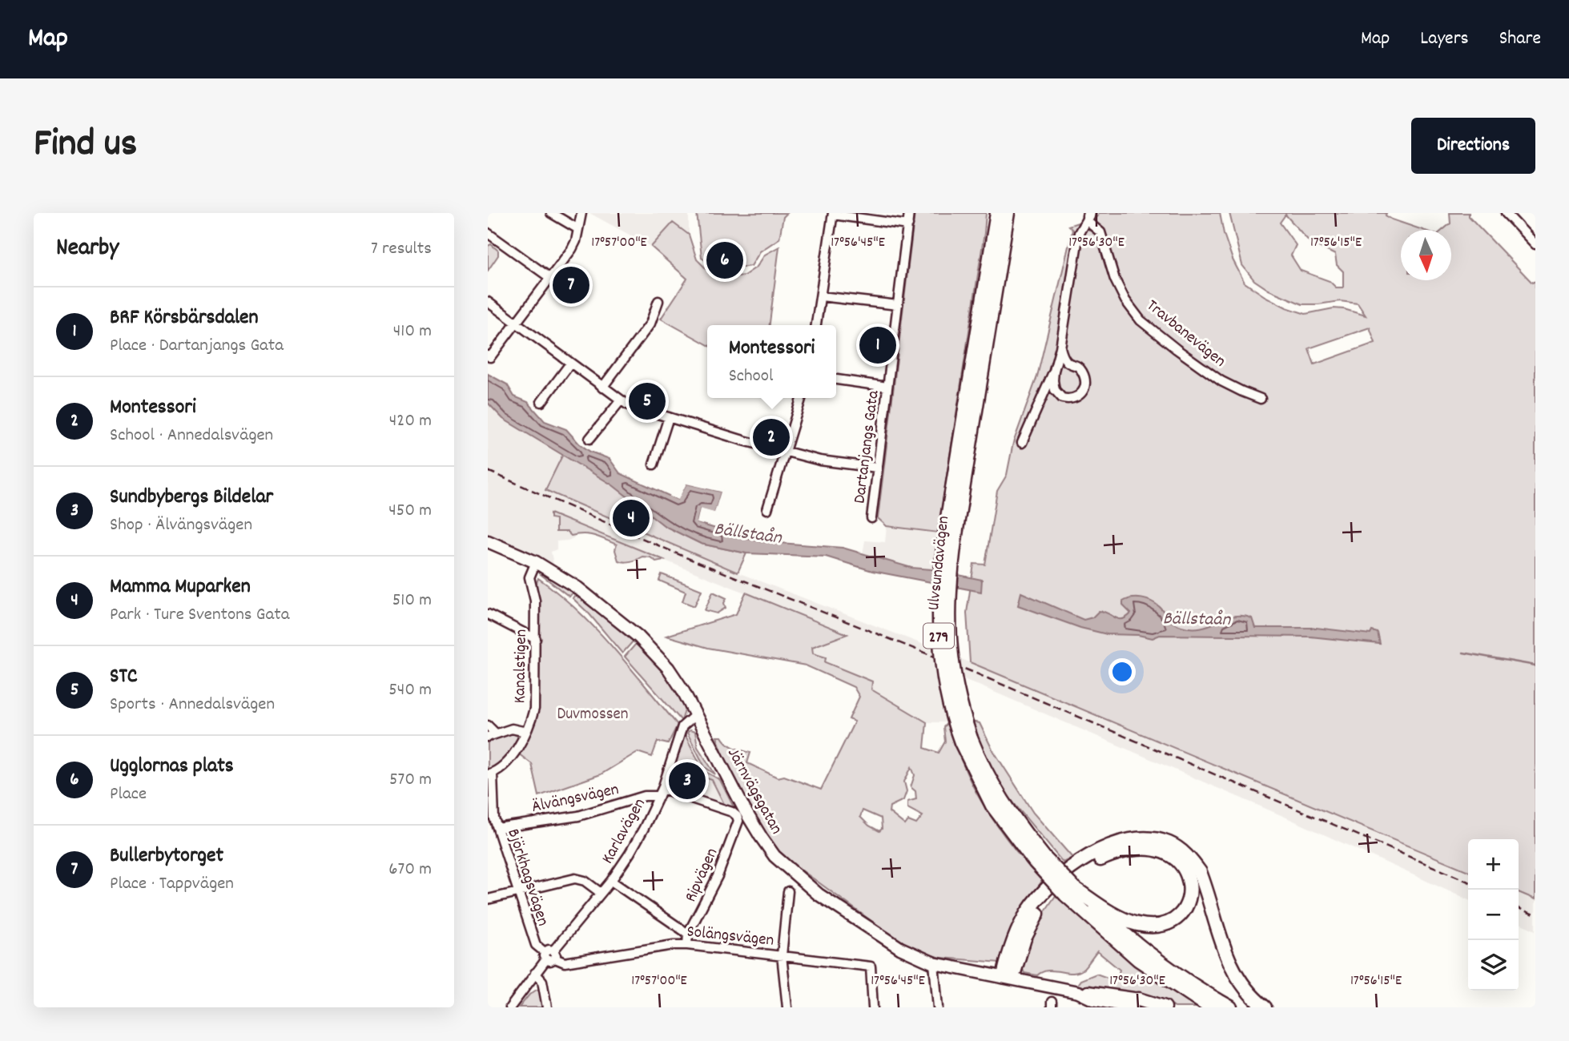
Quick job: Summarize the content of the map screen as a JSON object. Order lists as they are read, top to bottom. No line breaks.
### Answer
{"streets":{"main road":["Ulvsundavägen","279"],"street":["Travbanevägen","Dartanjangs Gata","Kanalstigen","Järnvägsgatan","Älvängsvägen","Karlavägen","Ripvägen","Björkhagsvägen","Solängsvägen"]},"crossings":[["Kanalstigen","Järnvägsgatan"],["Kanalstigen","Björkhagsvägen"],["Järnvägsgatan","Karlavägen"],["Älvängsvägen","Karlavägen"],["Älvängsvägen","Ripvägen"],["Älvängsvägen","Björkhagsvägen"],["Karlavägen","Björkhagsvägen"],["Karlavägen","Solängsvägen"],["Ripvägen","Solängsvägen"],["Björkhagsvägen","Solängsvägen"]],"water":["Bällstaån"],"parks":["Duvmossen"],"north":"bottom","page":{"header":"Map","nav":["Map","Layers","Share"],"title":"Find us","buttons":"Directions","heading":["Nearby","7 results"],"pins":["6","7","1","5","2","4","3"],"list":[{"mark":"1","name":"BRF Körsbärsdalen","note":"Place · Dartanjangs Gata","value":"410 m"},{"mark":"2","name":"Montessori","note":"School · Annedalsvägen","value":"420 m"},{"mark":"3","name":"Sundbybergs Bildelar","note":"Shop · Älvängsvägen","value":"450 m"},{"mark":"4","name":"Mamma Muparken","note":"Park · Ture Sventons Gata","value":"510 m"},{"mark":"5","name":"STC","note":"Sports · Annedalsvägen","value":"540 m"},{"mark":"6","name":"Ugglornas plats","note":"Place","value":"570 m"},{"mark":"7","name":"Bullerbytorget","note":"Place · Tappvägen","value":"670 m"}],"popup":["Montessori","School"],"map_buttons":["+","−"]},"coordinates":["17°57'00\"E","17°56'45\"E","17°56'30\"E","17°56'15\"E"]}
